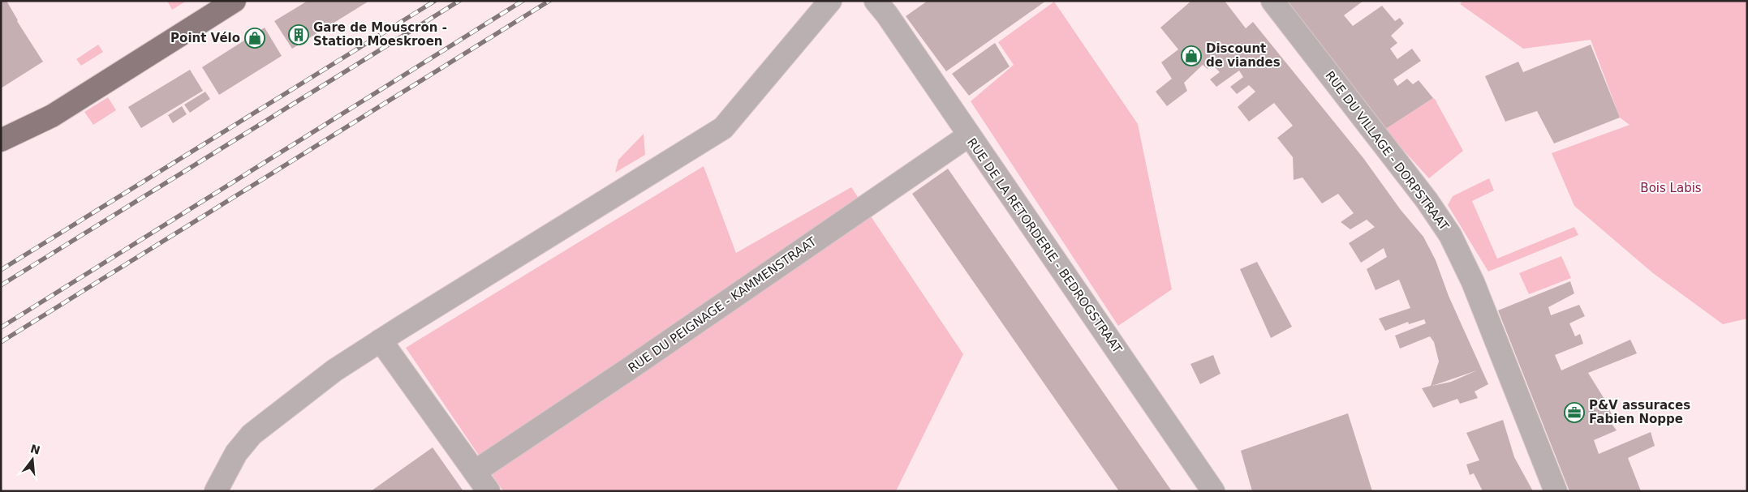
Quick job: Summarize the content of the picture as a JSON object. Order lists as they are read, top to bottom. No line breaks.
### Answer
{"streets":{"street":["RUE DU VILLAGE - DORPSTRAAT","RUE DE LA RETORDERIE - BEDROGSTRAAT","RUE DU PEIGNAGE - KAMMENSTRAAT"]},"crossings":[["RUE DE LA RETORDERIE - BEDROGSTRAAT","RUE DU PEIGNAGE - KAMMENSTRAAT"]],"parks":["Bois Labis"],"places":{"building":["Gare de Mouscron - Station Moeskroen"],"shop":["Point Vélo","Discount de viandes"],"office":["P&V assuraces Fabien Noppe"]},"north":"top"}
